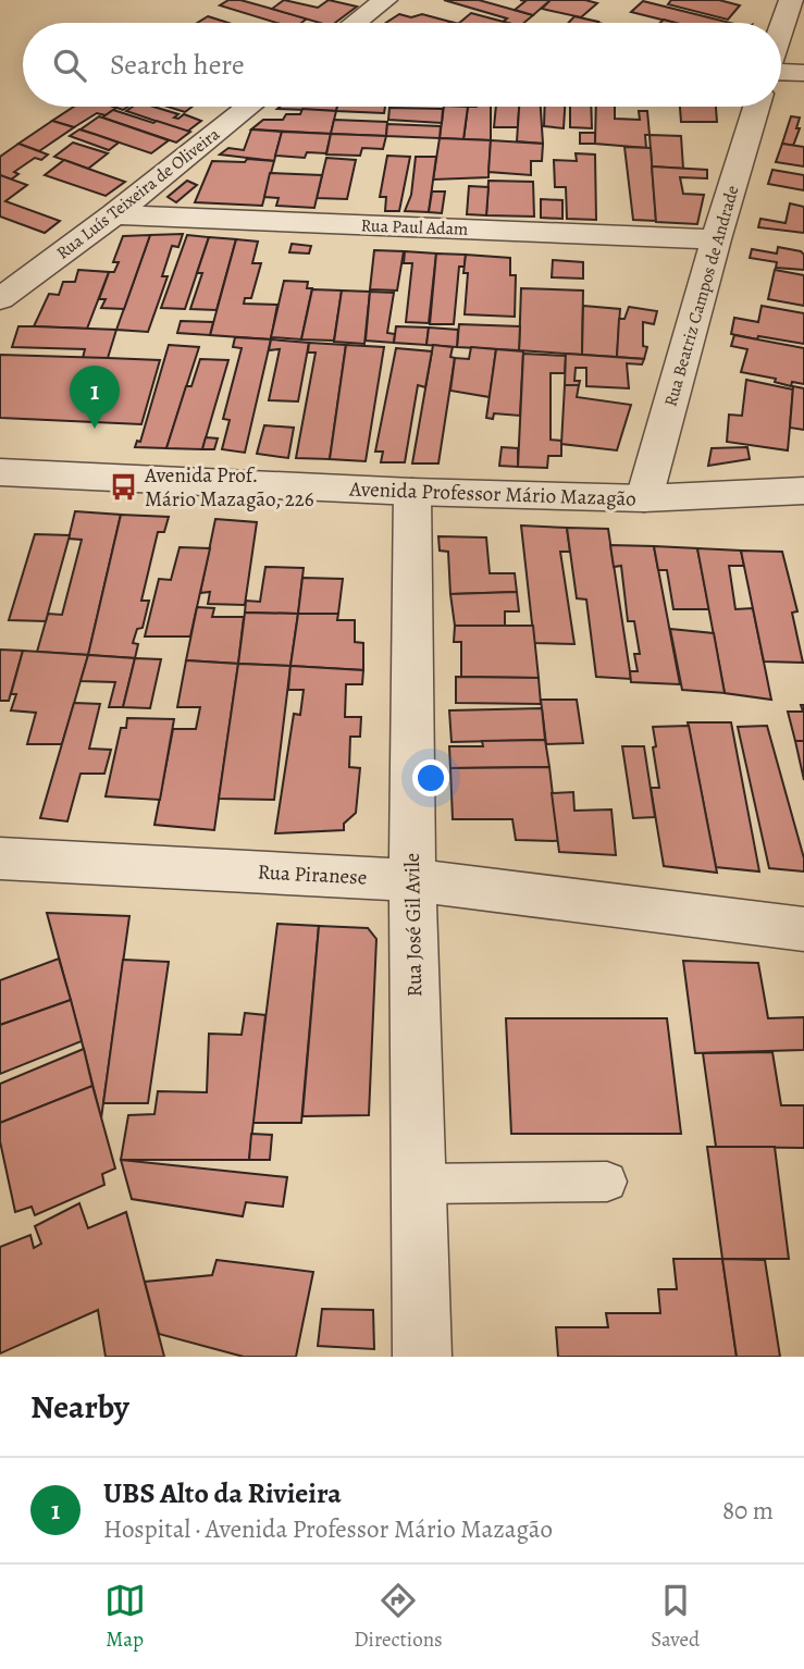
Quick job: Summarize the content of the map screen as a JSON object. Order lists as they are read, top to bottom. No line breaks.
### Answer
{"streets":{"street":["Rua Luís Teixeira de Oliveira","Rua Paul Adam","Rua Beatriz Campos de Andrade","Avenida Professor Mário Mazagão","Rua Piranese","Rua José Gil Avile"]},"crossings":[["Rua Luís Teixeira de Oliveira","Rua Paul Adam"],["Rua Paul Adam","Rua Beatriz Campos de Andrade"],["Rua Beatriz Campos de Andrade","Avenida Professor Mário Mazagão"],["Avenida Professor Mário Mazagão","Rua José Gil Avile"],["Rua Piranese","Rua José Gil Avile"]],"places":{"bus stop":["Avenida Prof. Mário Mazagão, 226"]},"page":{"search":"Search here","pins":"1","heading":"Nearby","list":[{"mark":"1","name":"UBS Alto da Rivieira","note":"Hospital · Avenida Professor Mário Mazagão","value":"80 m"}],"nav":["Map","Directions","Saved"]}}
